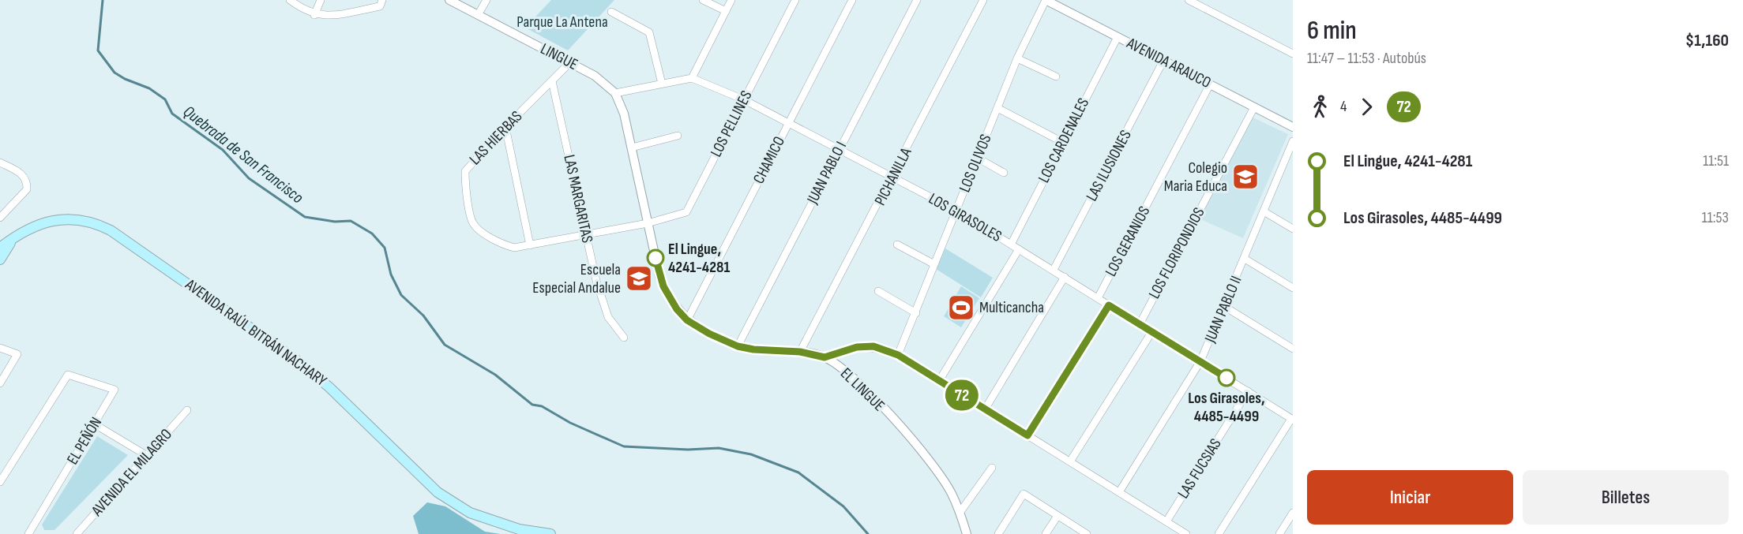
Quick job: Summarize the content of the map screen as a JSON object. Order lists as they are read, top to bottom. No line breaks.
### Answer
{"streets":{"main road":["AVENIDA RAÚL BITRÁN NACHARY"],"street":["LINGUE","AVENIDA ARAUCO","LOS PELLINES","LAS HIERBAS","LOS CARDENALES","CHAMICO","LOS OLIVOS","LAS ILUSIONES","JUAN PABLO I","PICHANILLA","LAS MARGARITAS","LOS GIRASOLES","LOS GERANIOS","LOS FLORIPONDIOS","JUAN PABLO II","EL LINGUE","EL PEÑÓN","LAS FUCSIAS","AVENIDA EL MILAGRO"]},"crossings":[["LINGUE","LAS HIERBAS"],["LINGUE","EL LINGUE"],["AVENIDA ARAUCO","LOS CARDENALES"],["AVENIDA ARAUCO","LOS OLIVOS"],["AVENIDA ARAUCO","LAS ILUSIONES"],["AVENIDA ARAUCO","LOS GERANIOS"],["AVENIDA ARAUCO","LOS FLORIPONDIOS"],["LOS PELLINES","LAS HIERBAS"],["LOS PELLINES","LAS MARGARITAS"],["LOS PELLINES","LOS GIRASOLES"],["LOS PELLINES","EL LINGUE"],["LAS HIERBAS","LAS MARGARITAS"],["LOS CARDENALES","LOS GIRASOLES"],["CHAMICO","LOS GIRASOLES"],["CHAMICO","EL LINGUE"],["LOS OLIVOS","LOS GIRASOLES"],["LAS ILUSIONES","LOS GIRASOLES"],["JUAN PABLO I","LOS GIRASOLES"],["JUAN PABLO I","EL LINGUE"],["PICHANILLA","LOS GIRASOLES"],["PICHANILLA","EL LINGUE"],["LOS GIRASOLES","LOS GERANIOS"],["LOS GIRASOLES","LOS FLORIPONDIOS"],["LOS GIRASOLES","JUAN PABLO II"],["LOS GIRASOLES","LAS FUCSIAS"]],"water":["Quebrada de San Francisco"],"parks":["Parque La Antena"],"places":{"school or university":["Colegio Maria Educa","Escuela Especial Andalue"],"other":["El Lingue, 4241-4281","Los Girasoles, 4485-4499"],"sports":["Multicancha"]},"lines":["bus line 72"],"page":{"on_map":"72","heading":["6 min","11:47 – 11:53 · Autobús","$1,160"],"legs":["4","72"],"list":[{"name":"El Lingue, 4241-4281","value":"11:51"},{"name":"Los Girasoles, 4485-4499","value":"11:53"}],"buttons":["Iniciar","Billetes"]}}
